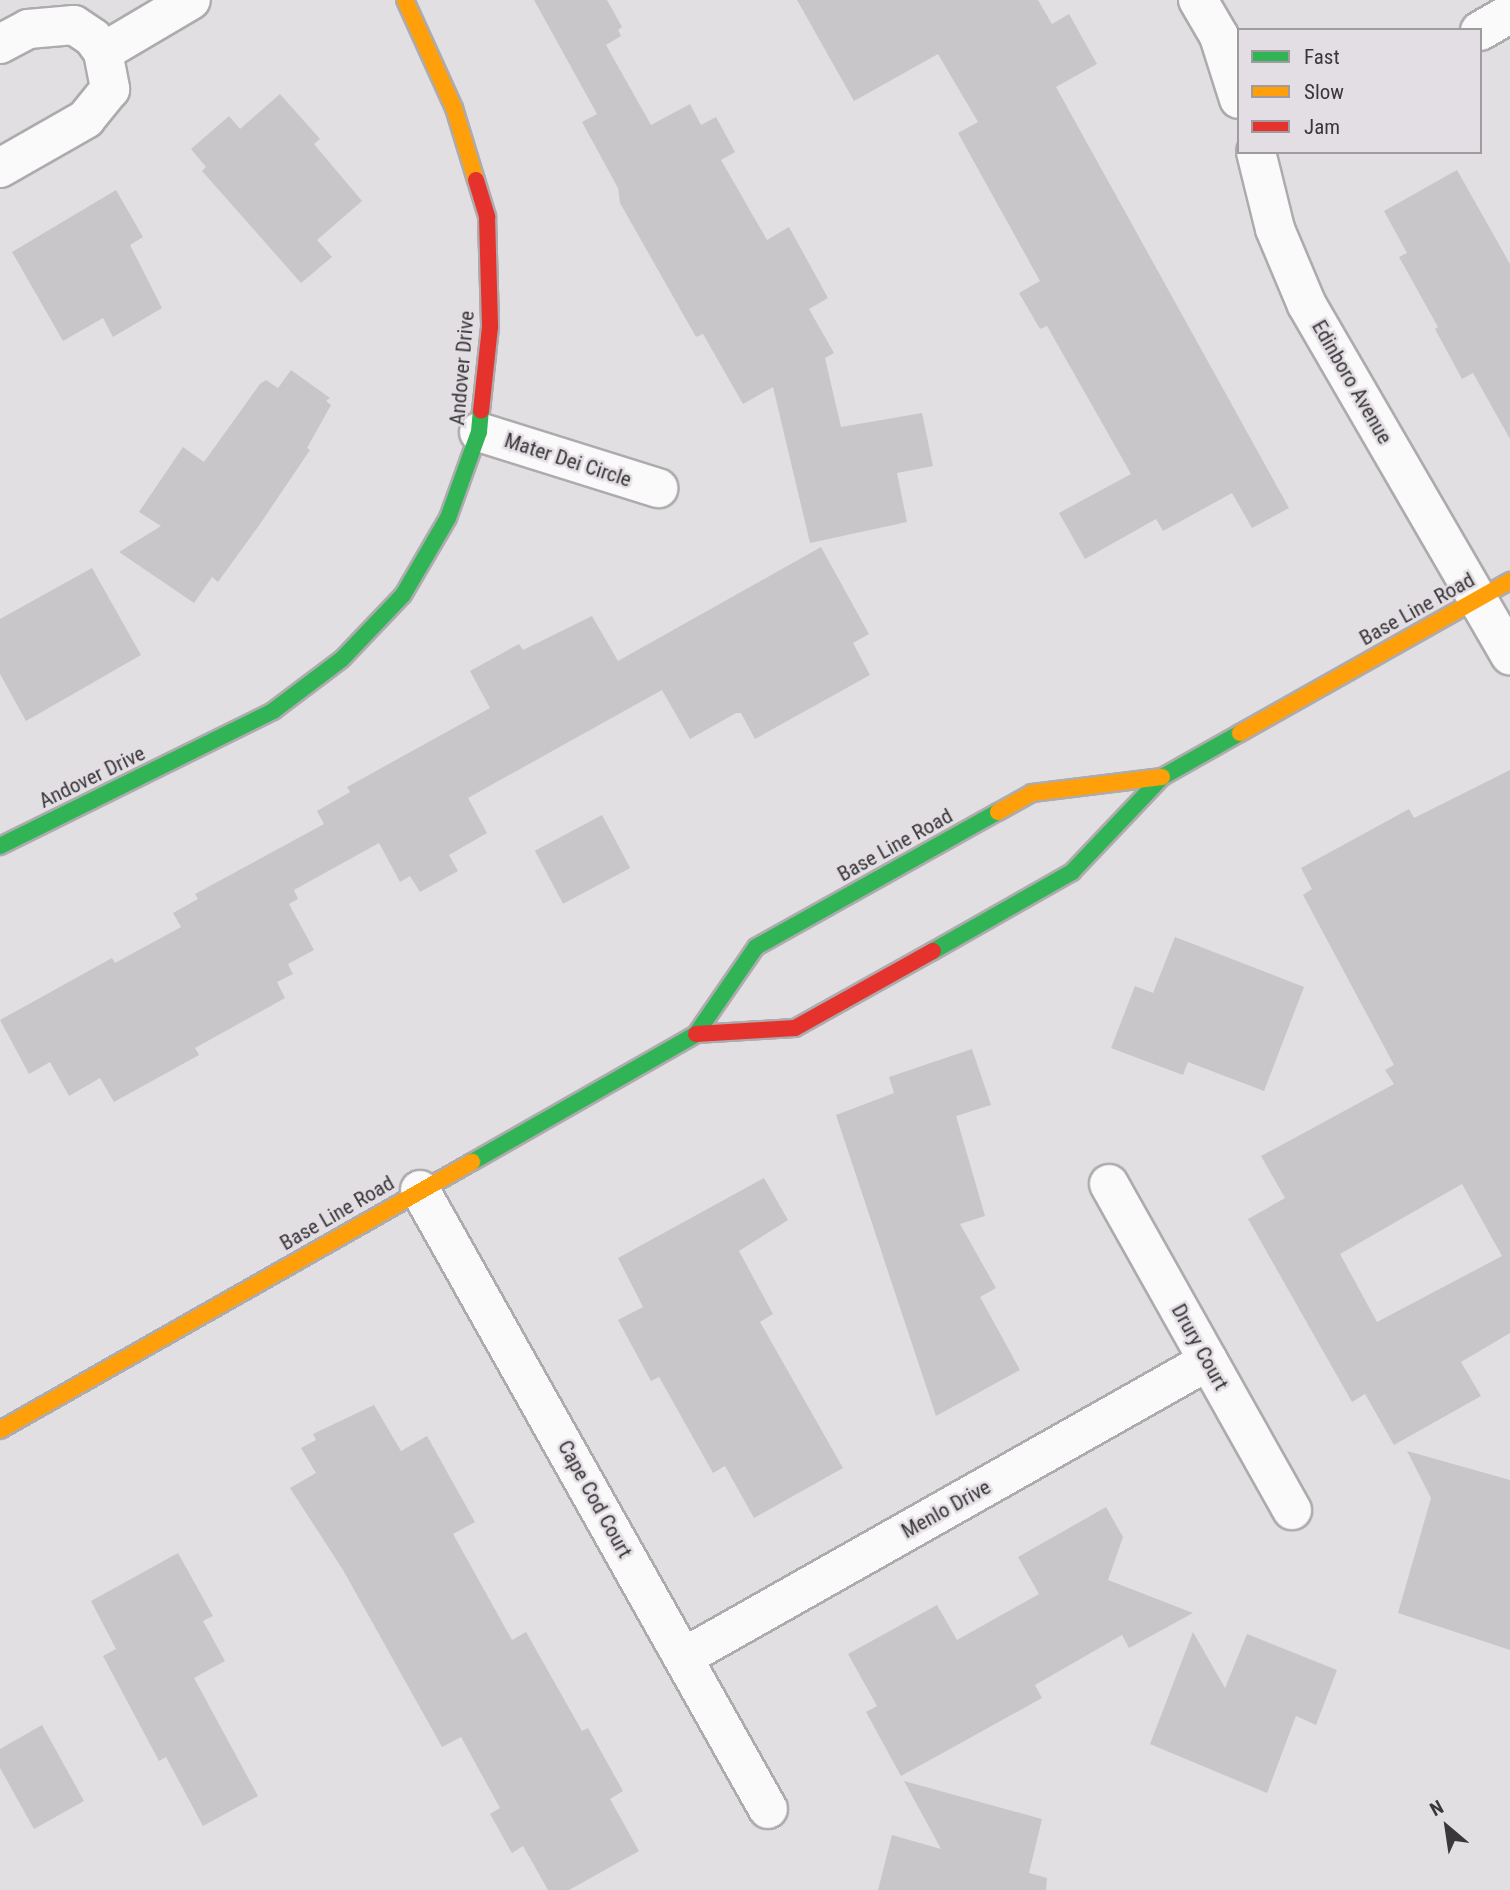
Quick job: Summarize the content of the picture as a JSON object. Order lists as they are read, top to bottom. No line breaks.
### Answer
{"streets":{"main road":["Andover Drive","Base Line Road"],"street":["Edinboro Avenue","Mater Dei Circle","Drury Court","Cape Cod Court","Menlo Drive"]},"crossings":[["Andover Drive","Mater Dei Circle"],["Edinboro Avenue","Base Line Road"],["Base Line Road","Cape Cod Court"],["Drury Court","Menlo Drive"],["Cape Cod Court","Menlo Drive"]],"legend":["Fast","Slow","Jam"],"north":"top left"}
